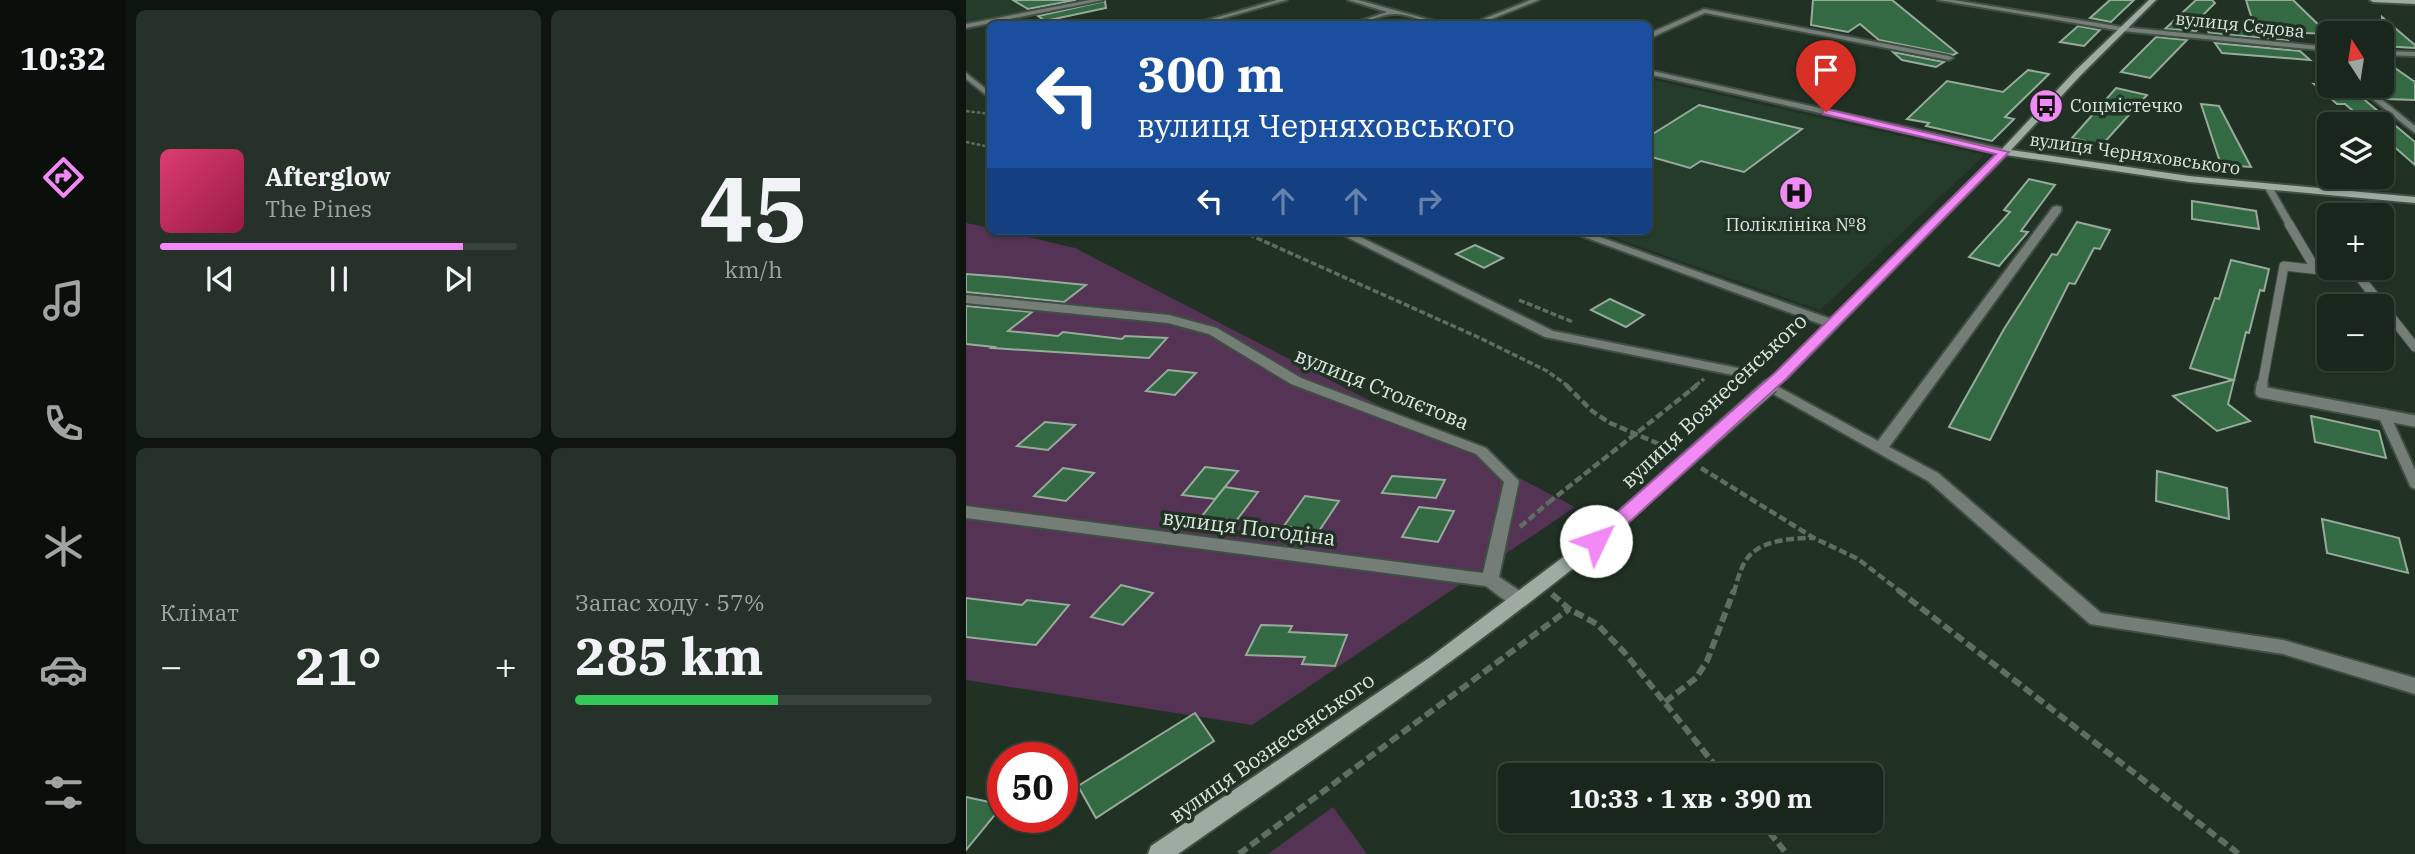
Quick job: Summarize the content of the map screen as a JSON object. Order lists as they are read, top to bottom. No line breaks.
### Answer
{"streets":{"main road":["вулиця Черняховського","вулиця Вознесенського"],"street":["вулиця Сєдова","вулиця Столєтова","вулиця Погодіна"]},"crossings":[["вулиця Сєдова","вулиця Вознесенського"],["вулиця Черняховського","вулиця Вознесенського"],["вулиця Столєтова","вулиця Погодіна"],["вулиця Вознесенського","вулиця Погодіна"]],"places":{"bus stop":["Соцмістечко"],"hospital":["Поліклініка №8"]},"north":"top","page":{"tabs":"10:32","tile":[["45","km/h"],"Клімат",["Запас ходу · 57%","285 km"]],"map_buttons":["+","−"],"turn":["300 m","вулиця Черняховського"],"song":["Afterglow","The Pines"],"heat":["−","21°","+"],"limit":"50","trip":"10:33 · 1 хв · 390 m"}}
